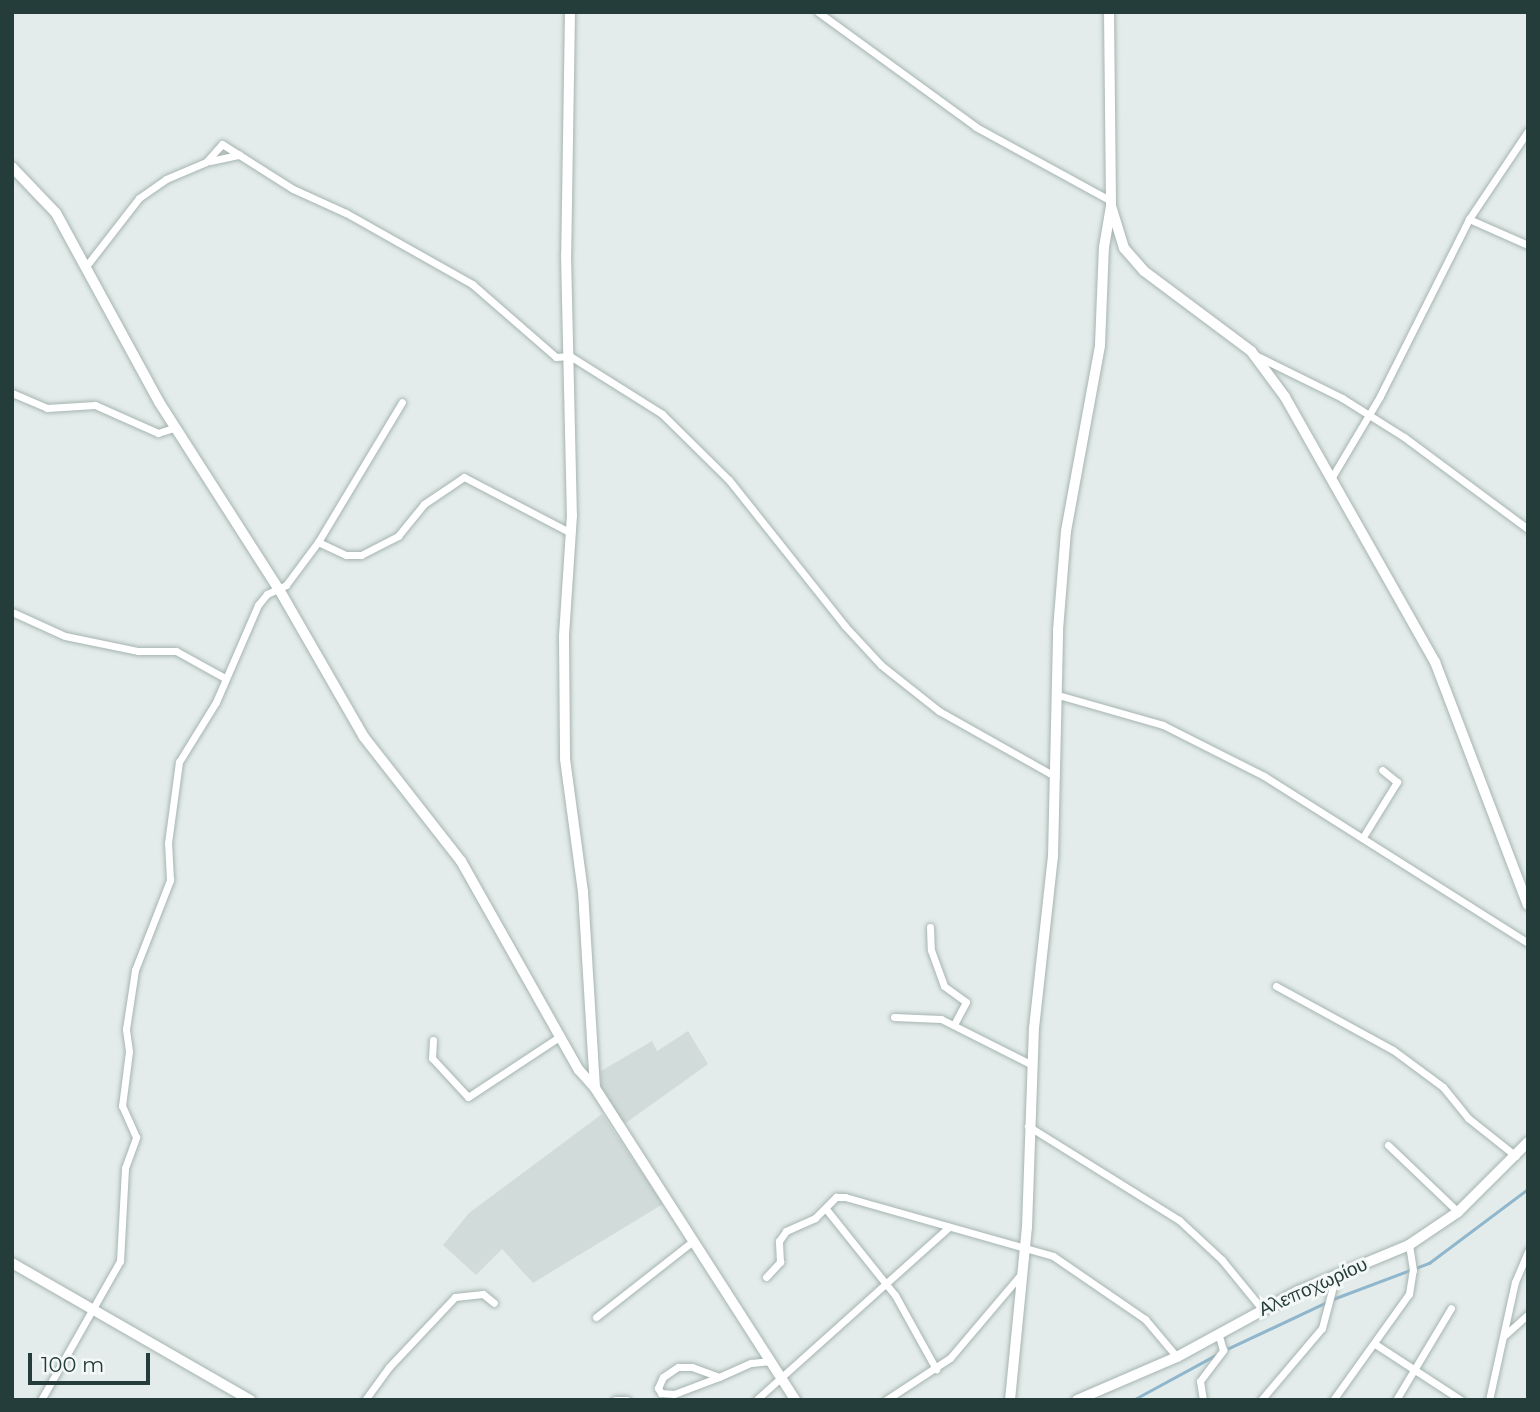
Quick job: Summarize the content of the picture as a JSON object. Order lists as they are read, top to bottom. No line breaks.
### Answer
{"streets":{"street":["Αλεποχωρίου"]},"scale_bar":"100 m"}
